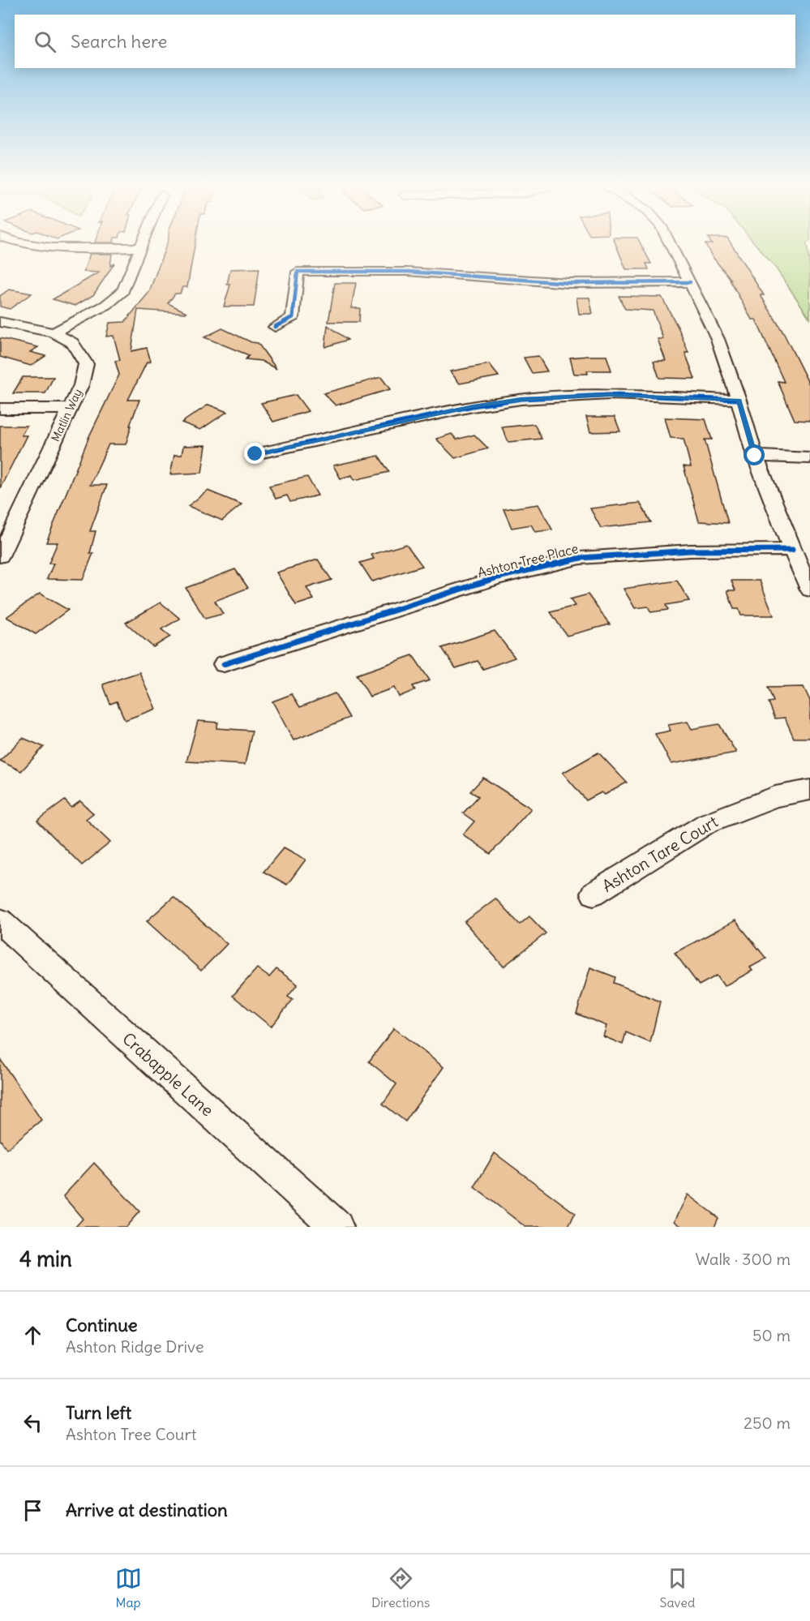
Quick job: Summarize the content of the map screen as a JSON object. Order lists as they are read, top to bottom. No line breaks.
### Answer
{"streets":{"street":["Matlin Way","Ashton Tree Place","Ashton Tare Court","Crabapple Lane"]},"page":{"search":"Search here","heading":["4 min","Walk · 300 m"],"list":[["Continue","Ashton Ridge Drive","50 m"],["Turn left","Ashton Tree Court","250 m"],"Arrive at destination"],"nav":["Map","Directions","Saved"]}}
